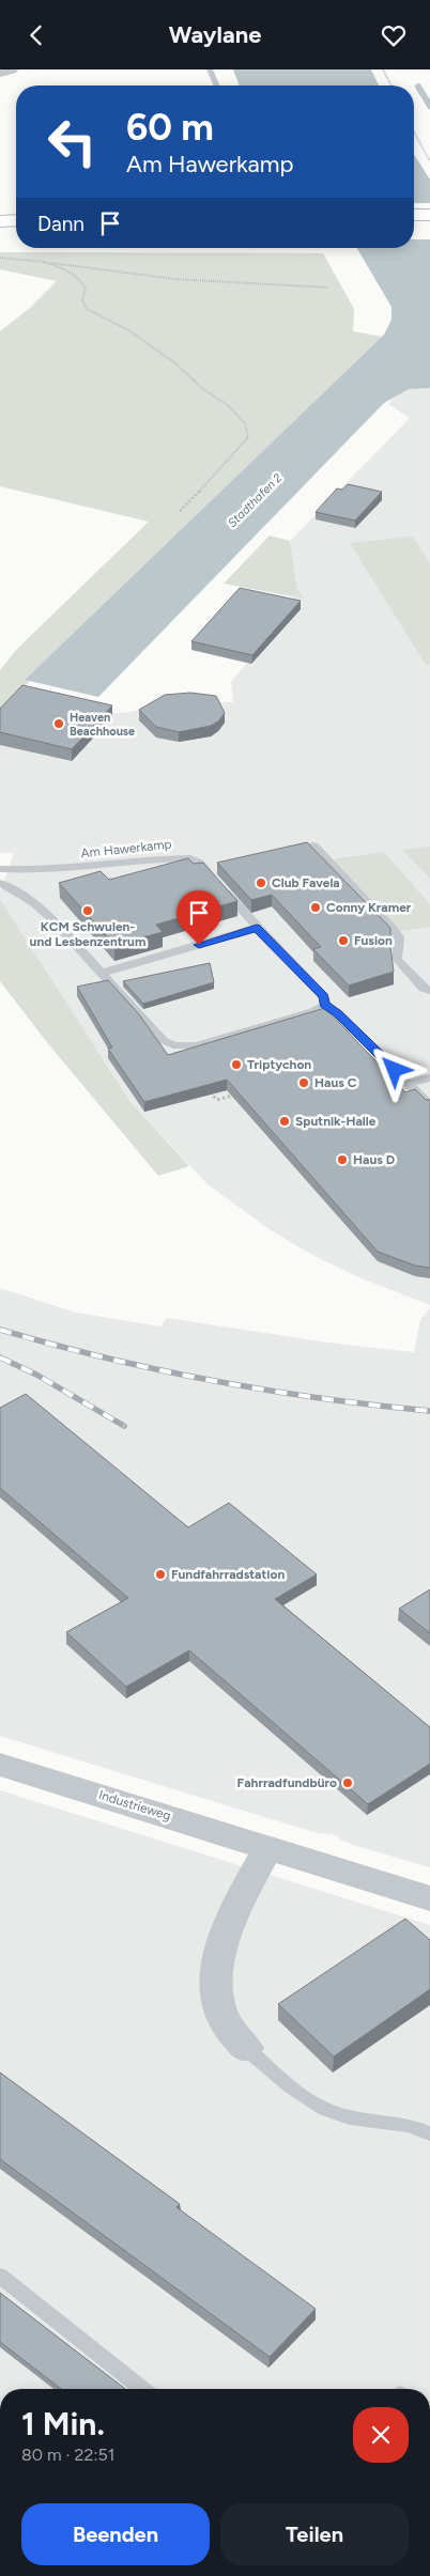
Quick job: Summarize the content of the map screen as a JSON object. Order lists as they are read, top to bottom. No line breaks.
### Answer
{"streets":{"street":["Industrieweg"],"lane":["Am Hawerkamp"]},"water":["Stadthafen 2"],"places":["Heaven Beachhouse","Club Favela","Conny Kramer","KCM Schwulen- und Lesbenzentrum","Fusion","Triptychon","Haus C","Sputnik-Halle","Haus D","Fundfahrradstation","Fahrradfundbüro"],"page":{"header":"Waylane","turn":["60 m","Am Hawerkamp"],"then":"Dann","heading":["1 Min.","80 m · 22:51"],"buttons":["Beenden","Teilen"]}}
